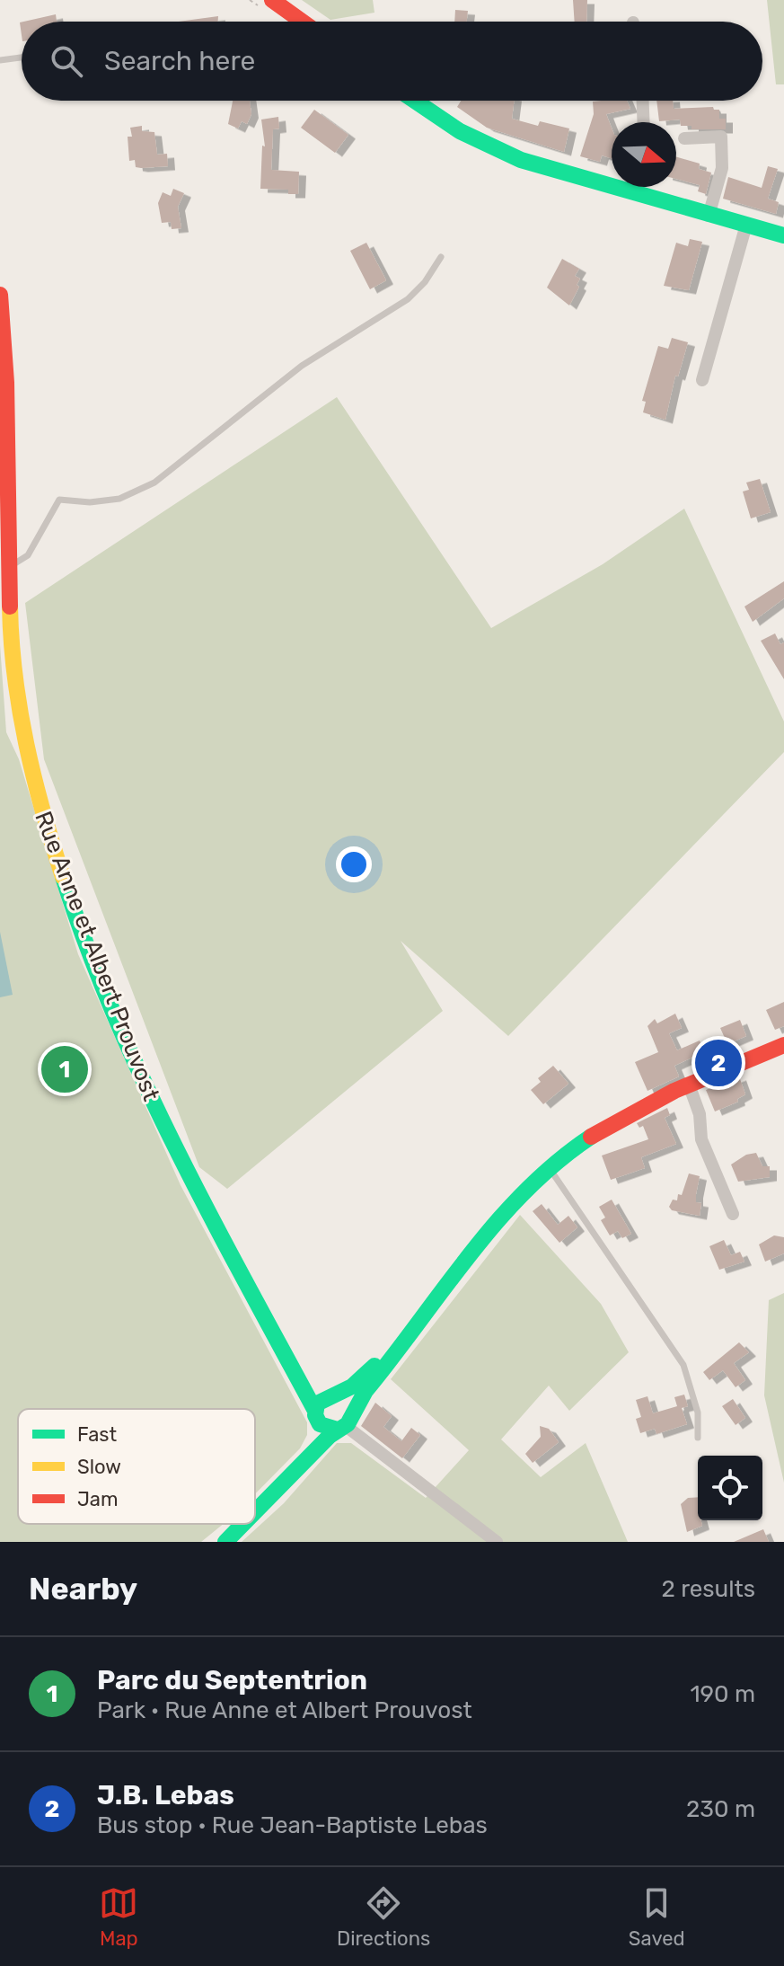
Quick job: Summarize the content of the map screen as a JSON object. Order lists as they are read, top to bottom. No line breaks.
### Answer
{"streets":{"main road":["Rue Anne et Albert Prouvost"]},"legend":["Fast","Slow","Jam"],"north":"right","page":{"search":"Search here","pins":["2","1"],"heading":["Nearby","2 results"],"list":[{"mark":"1","name":"Parc du Septentrion","note":"Park · Rue Anne et Albert Prouvost","value":"190 m"},{"mark":"2","name":"J.B. Lebas","note":"Bus stop · Rue Jean-Baptiste Lebas","value":"230 m"}],"nav":["Map","Directions","Saved"]}}
